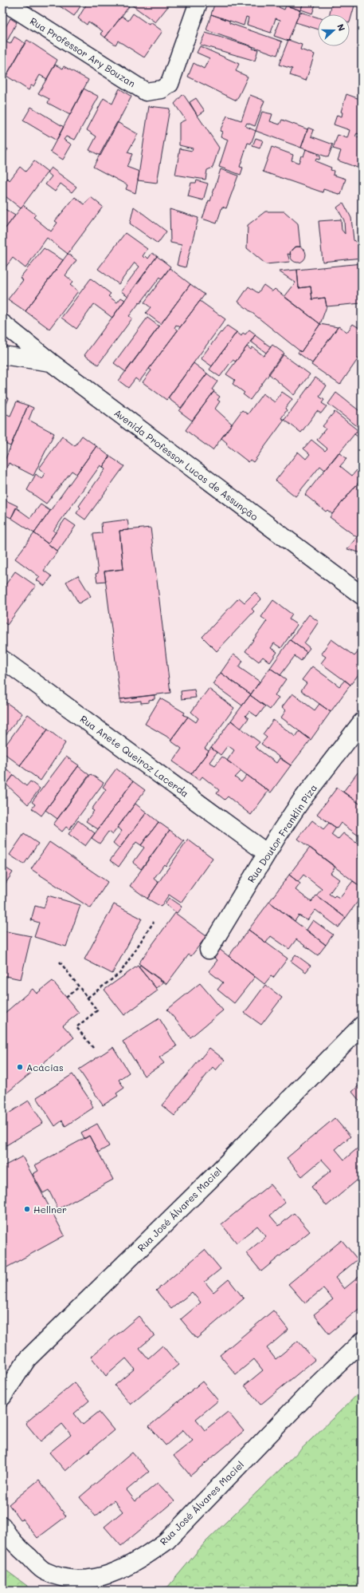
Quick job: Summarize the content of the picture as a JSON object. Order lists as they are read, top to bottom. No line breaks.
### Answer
{"streets":{"street":["Rua Professor Ary Bouzan","Avenida Professor Lucas de Assunção","Rua Anete Queiroz Lacerda","Rua Doutor Franklin Piza","Rua José Álvares Maciel"]},"crossings":[["Rua Anete Queiroz Lacerda","Rua Doutor Franklin Piza"]],"places":["Acácias","Hellner"],"north":"right"}
